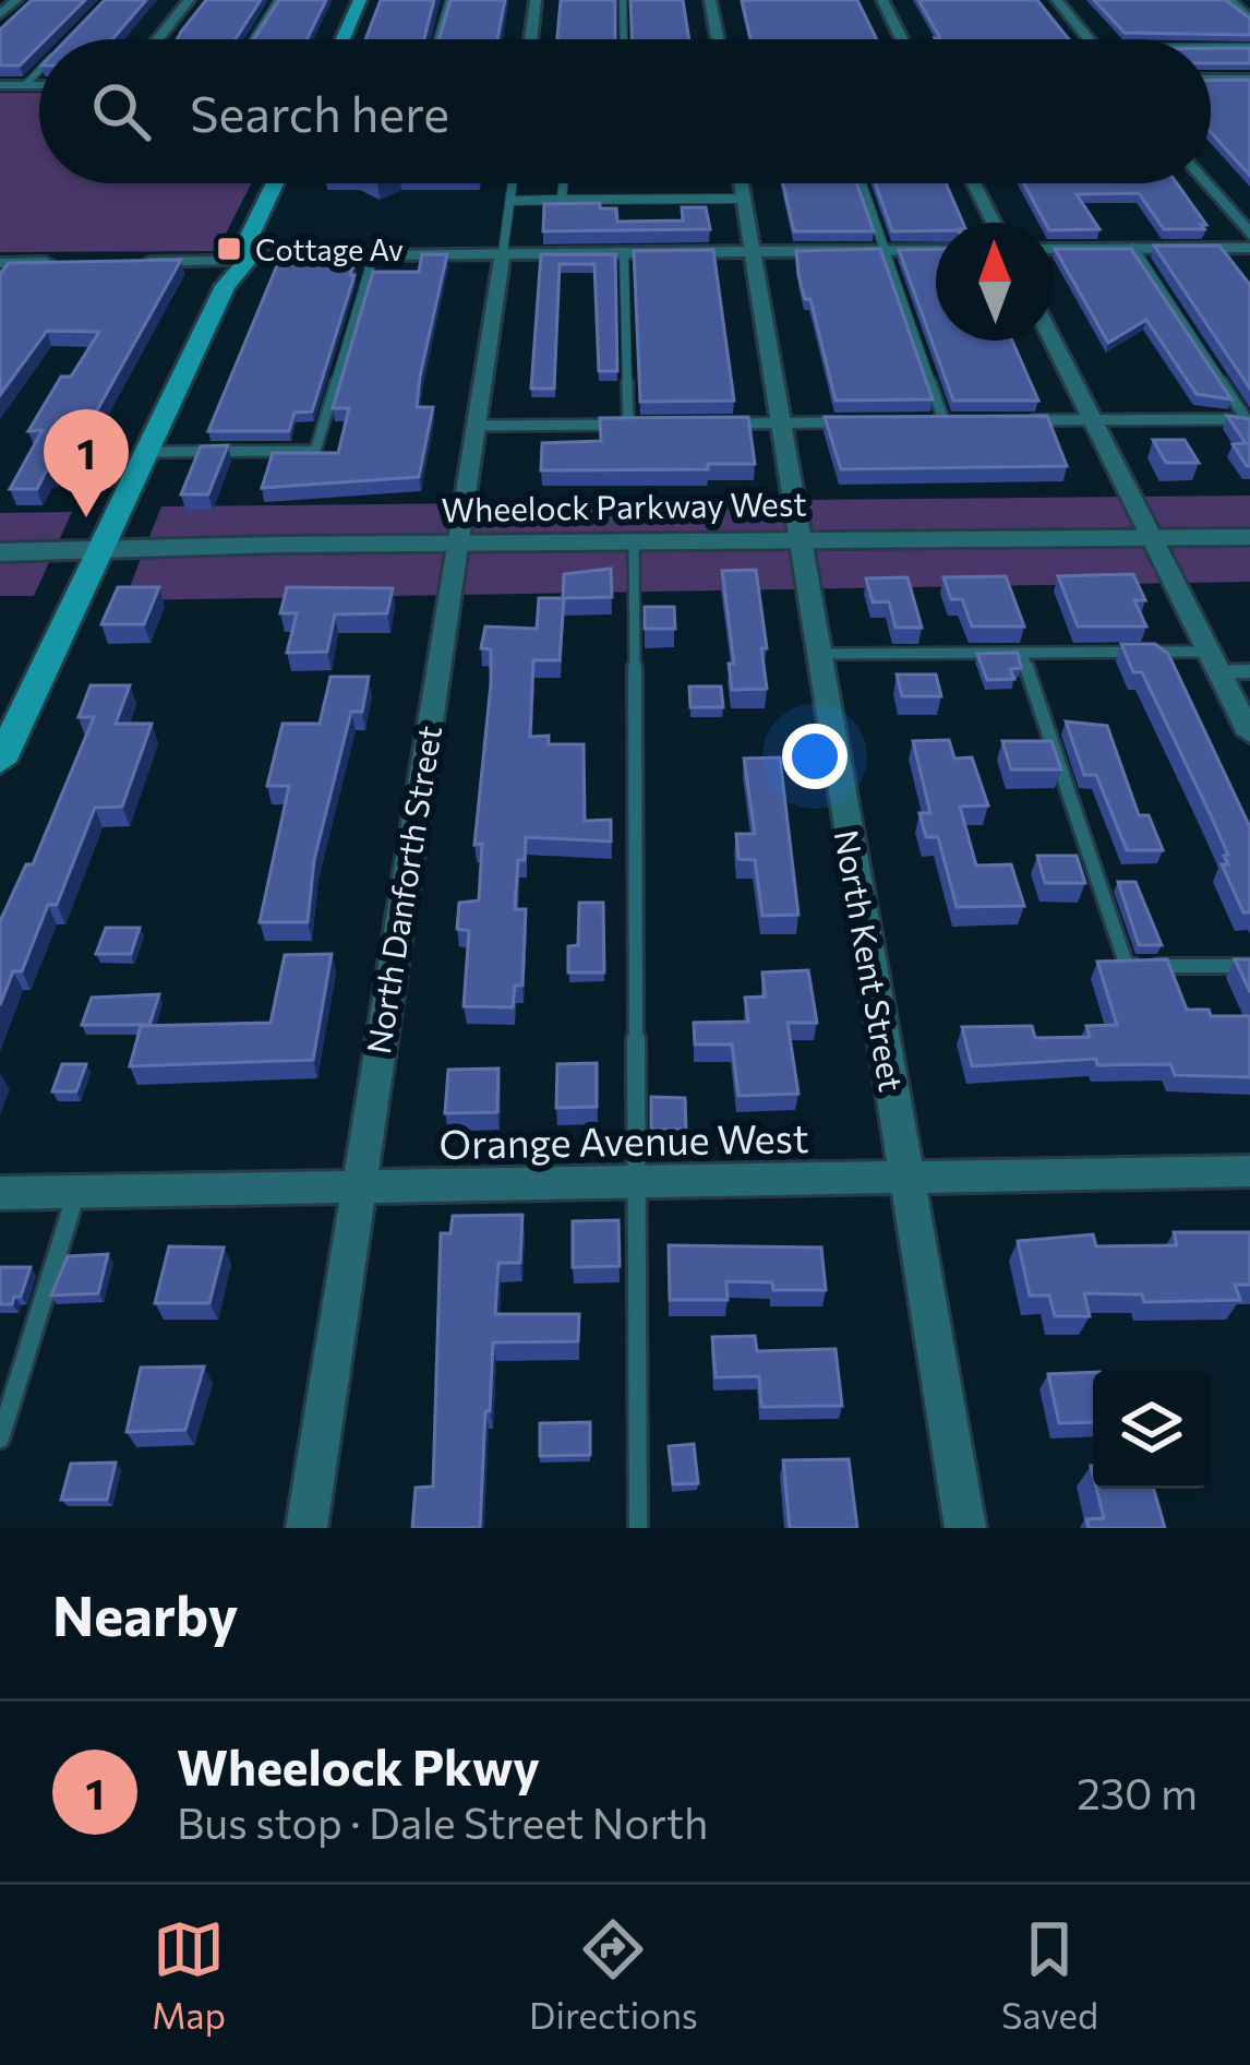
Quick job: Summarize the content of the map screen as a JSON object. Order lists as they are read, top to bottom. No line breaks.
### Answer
{"streets":{"street":["Wheelock Parkway West","North Danforth Street","North Kent Street","Orange Avenue West"]},"crossings":[["Wheelock Parkway West","North Danforth Street"],["Wheelock Parkway West","North Kent Street"],["North Danforth Street","Orange Avenue West"],["North Kent Street","Orange Avenue West"]],"places":{"transit":["Cottage Av"]},"north":"top","page":{"search":"Search here","pins":"1","heading":"Nearby","list":[{"mark":"1","name":"Wheelock Pkwy","note":"Bus stop · Dale Street North","value":"230 m"}],"nav":["Map","Directions","Saved"]}}
